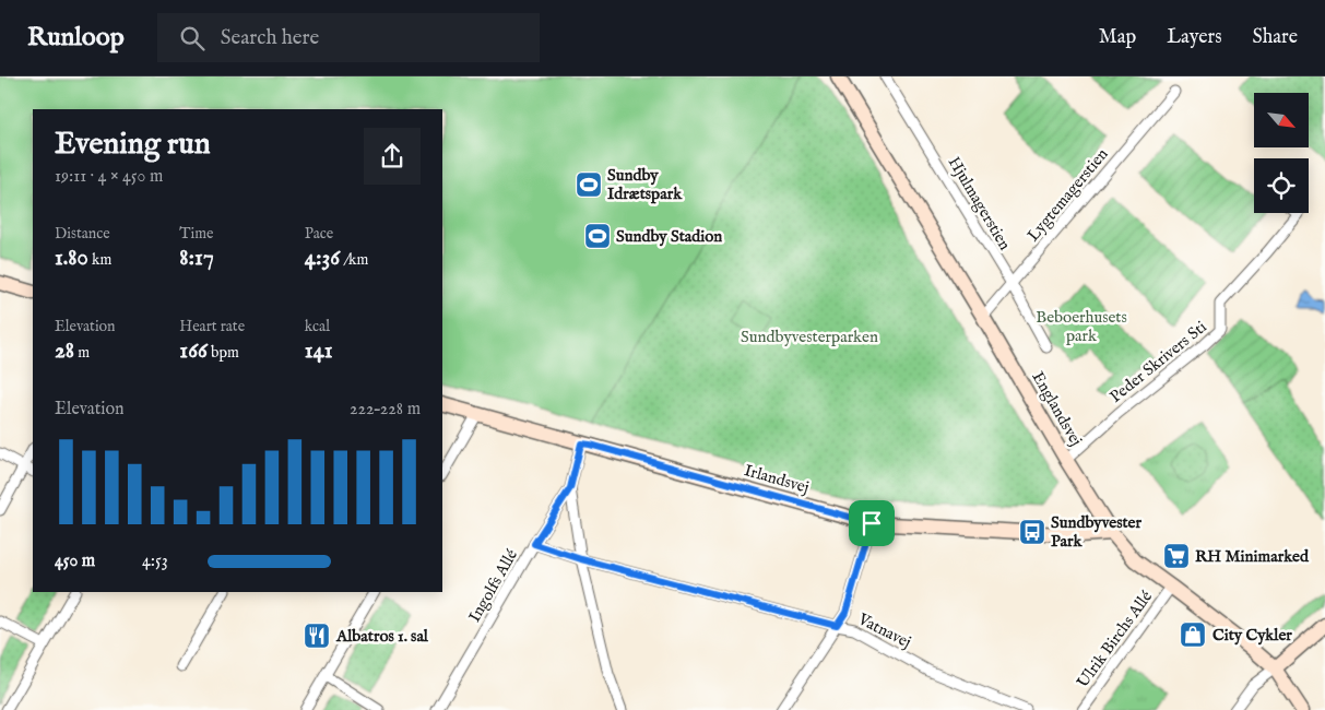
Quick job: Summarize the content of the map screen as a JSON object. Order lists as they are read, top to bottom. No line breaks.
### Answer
{"streets":{"street":["Lygtemagerstien","Hjulmagerstien","Peder Skrivers Sti","Englandsvej","Irlandsvej","Ingolfs Allé","Vatnavej","Ulrik Birchs Allé"]},"crossings":[["Lygtemagerstien","Hjulmagerstien"],["Lygtemagerstien","Englandsvej"],["Peder Skrivers Sti","Englandsvej"],["Englandsvej","Irlandsvej"],["Englandsvej","Ulrik Birchs Allé"],["Irlandsvej","Ingolfs Allé"],["Ingolfs Allé","Vatnavej"]],"parks":["Beboerhusets park","Sundbyvesterparken"],"places":{"sports":["Sundby Idrætspark","Sundby Stadion"],"bus stop":["Sundbyvester Park"],"supermarket":["RH Minimarked"],"shop":["City Cykler"],"restaurant":["Albatros 1. sal"]},"north":"bottom right","page":{"header":"Runloop","search":"Search here","nav":["Map","Layers","Share"],"heading":["Evening run","19:11 · 4 × 450 m"],"stats":[["Distance","1.80 km"],["Time","8:17"],["Pace","4:36 /km"],["Elevation","28 m"],["Heart rate","166 bpm"],["kcal","141"]],"chart":["Elevation","222–228 m"],"list":[{"name":"450 m","note":"4:53"}]}}
